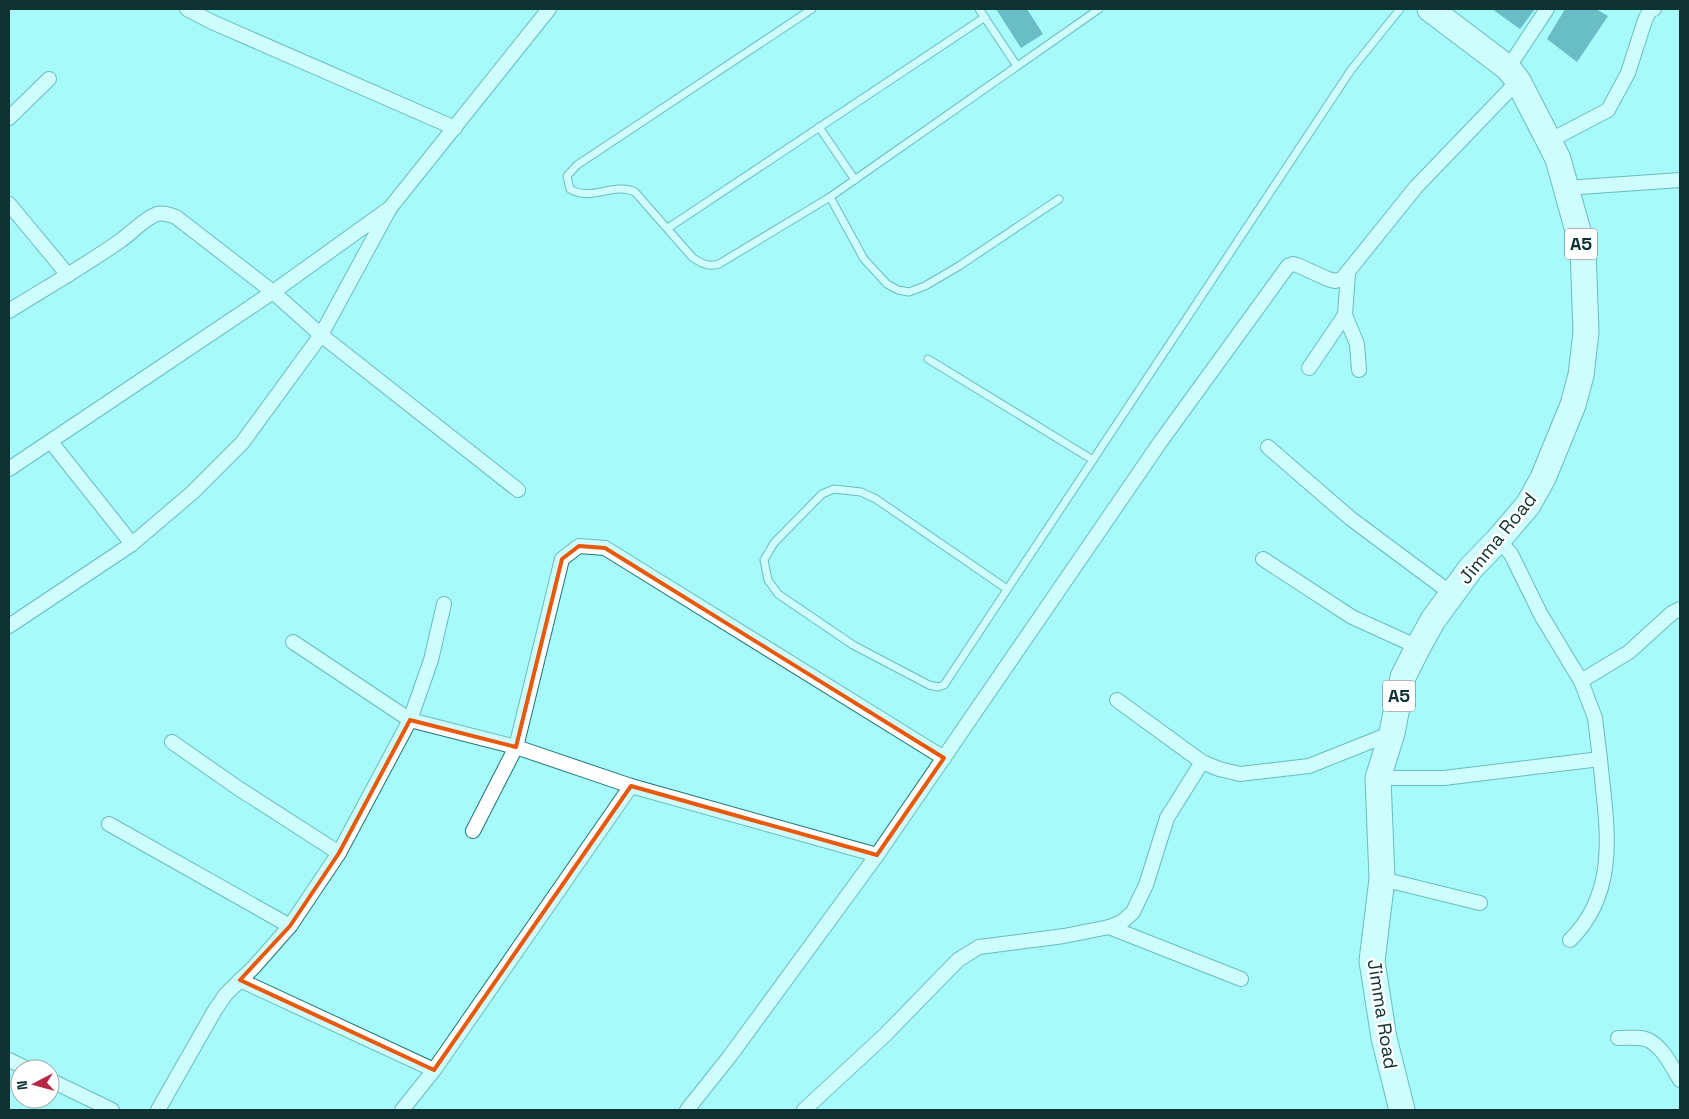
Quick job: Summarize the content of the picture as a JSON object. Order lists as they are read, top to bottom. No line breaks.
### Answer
{"streets":{"highway":["A5","Jimma Road"]},"north":"left"}
